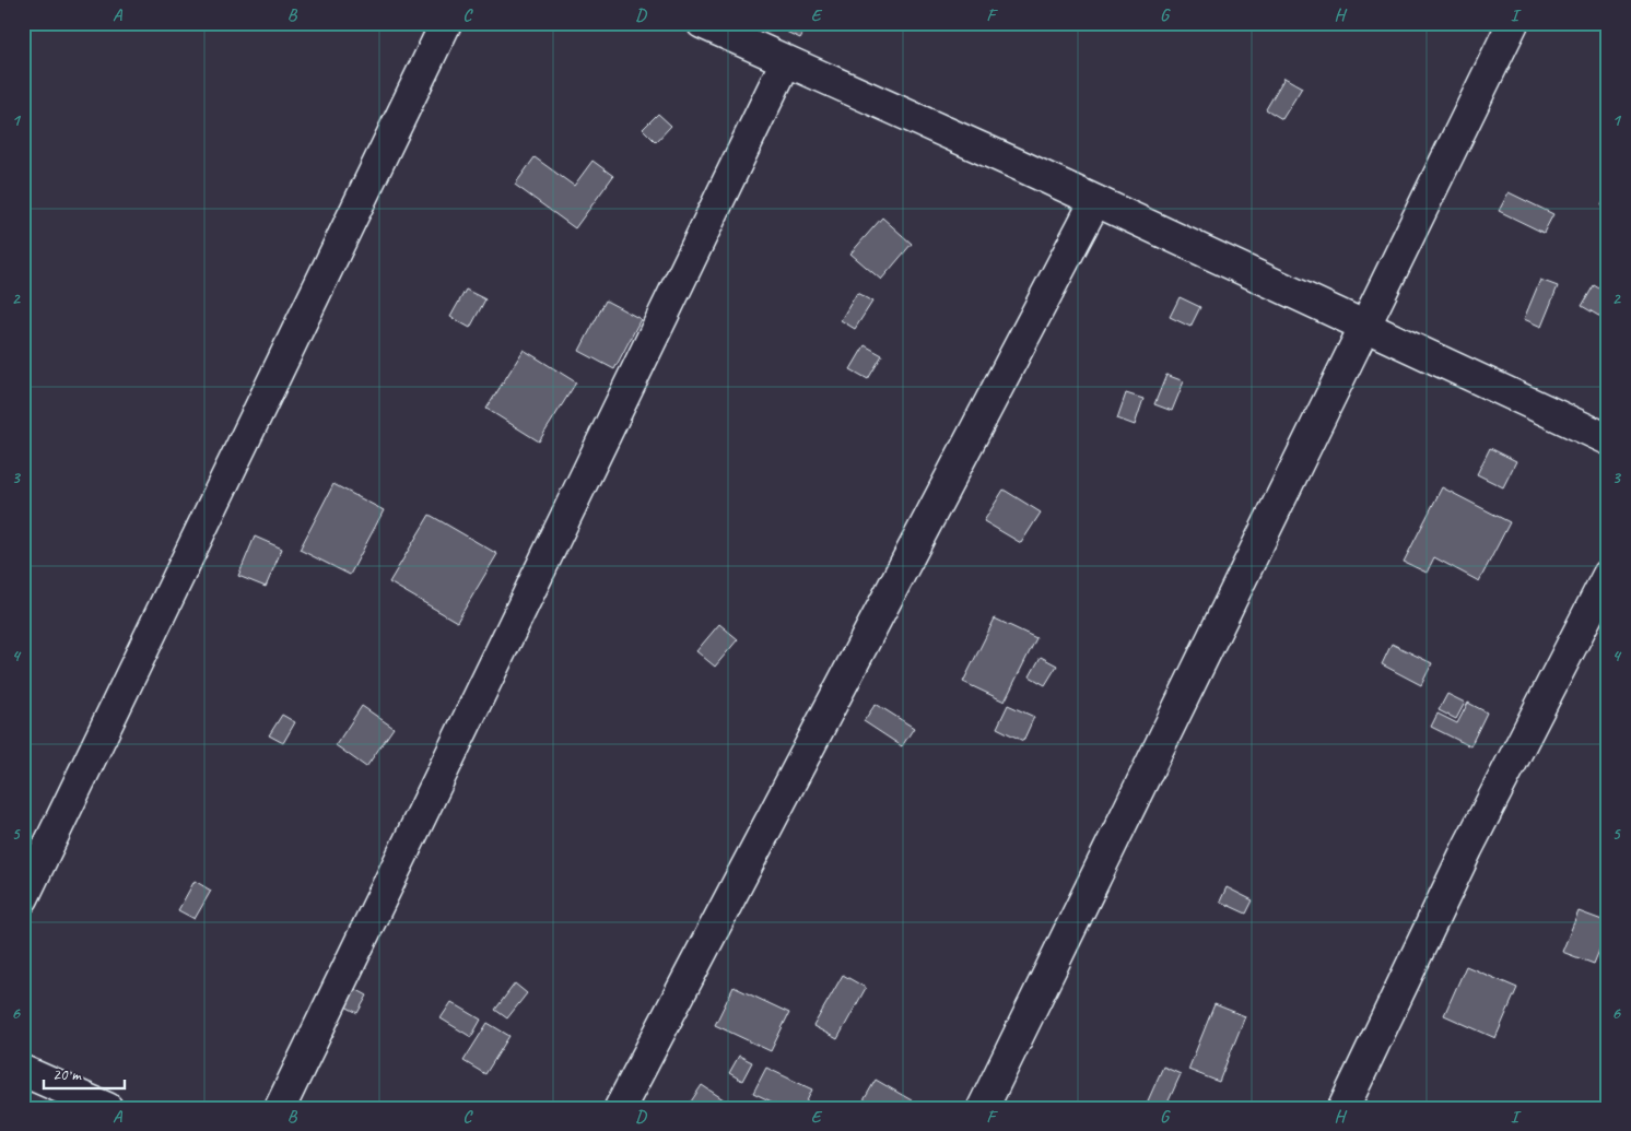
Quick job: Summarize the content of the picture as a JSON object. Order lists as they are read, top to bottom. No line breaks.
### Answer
{"scale_bar":"20 m","grid":{"columns":["A","B","C","D","E","F","G","H","I"],"rows":["1","2","3","4","5","6"]}}
